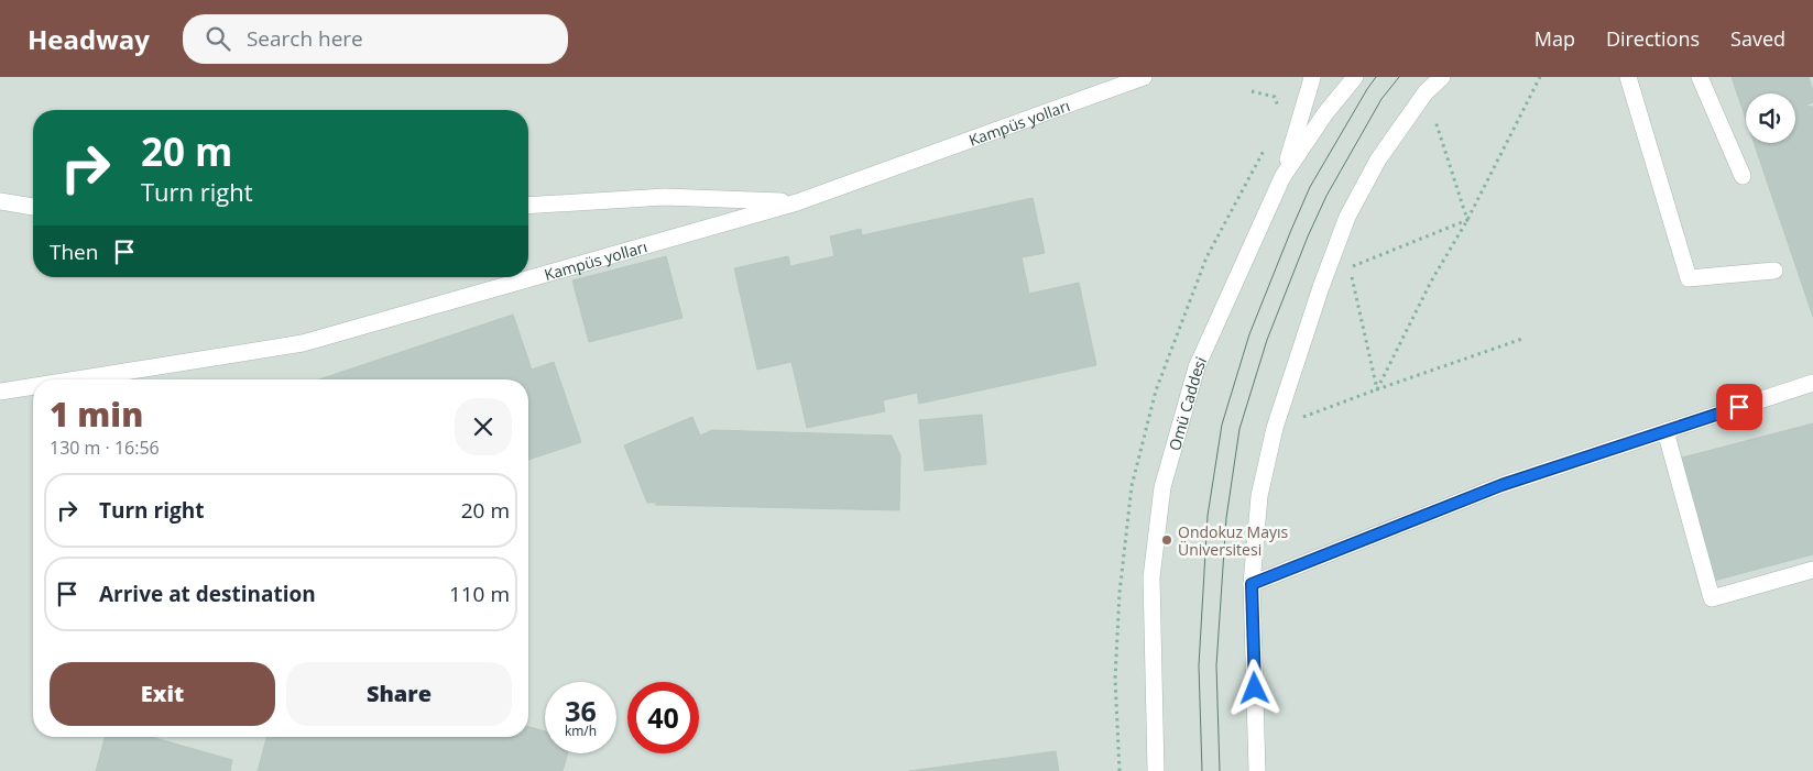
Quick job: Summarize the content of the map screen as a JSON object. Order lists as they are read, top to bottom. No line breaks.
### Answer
{"streets":{"street":["Kampüs yolları","Omü Caddesi"]},"places":["Ondokuz Mayıs Üniversitesi"],"page":{"header":"Headway","search":"Search here","nav":["Map","Directions","Saved"],"turn":["20 m","Turn right"],"then":"Then","heading":["1 min","130 m · 16:56"],"list":[{"name":"Turn right","value":"20 m"},{"name":"Arrive at destination","value":"110 m"}],"buttons":["Exit","Share"],"speed":"36 km/h","limit":"40"}}
